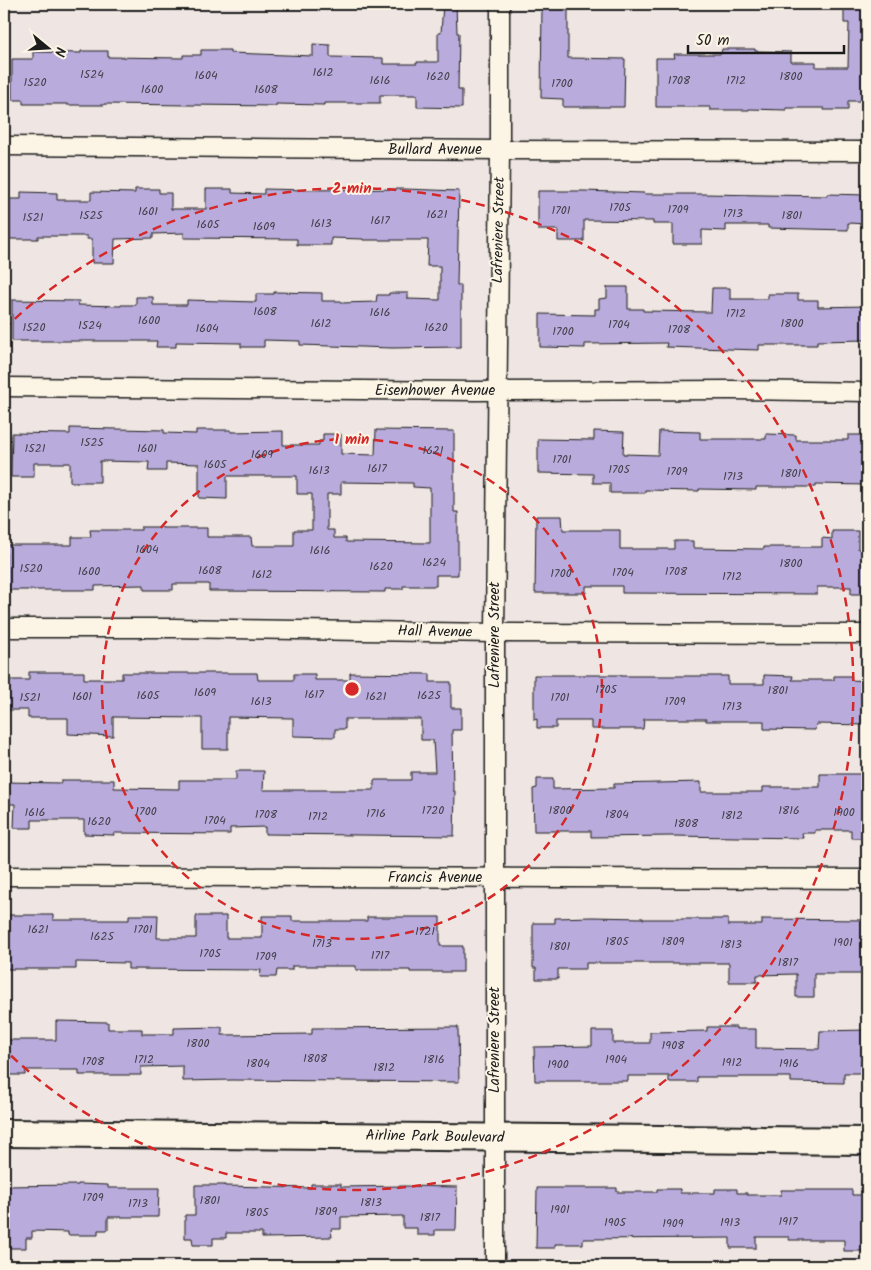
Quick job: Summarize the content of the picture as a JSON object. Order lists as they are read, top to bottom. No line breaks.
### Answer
{"streets":{"street":["Bullard Avenue","Lafreniere Street","Eisenhower Avenue","Hall Avenue","Francis Avenue","Airline Park Boulevard"]},"crossings":[["Bullard Avenue","Lafreniere Street"],["Lafreniere Street","Eisenhower Avenue"],["Lafreniere Street","Hall Avenue"],["Lafreniere Street","Francis Avenue"],["Lafreniere Street","Airline Park Boulevard"]],"house_numbers":["1612","1524","1604","1620","1800","1616","1708","1712","1520","1700","1600","1608","1705","1709","1701","1601","1713","1621","1525","1801","1521","1617","1613","1605","1609","1608","1616","1712","1600","1612","1800","1704","1524","1520","1620","1604","1708","1700","1525","1521","1601","1621","1609","1701","1605","1617","1705","1613","1709","1801","1713","1604","1616","1624","1800","1620","1520","1608","1600","1708","1704","1700","1612","1712","1705","1801","1609","1617","1605","1625","1601","1621","1521","1701","1613","1709","1713","1720","1800","1816","1700","1616","1900","1716","1708","1804","1812","1712","1704","1620","1808","1621","1701","1721","1625","1805","1809","1901","1713","1813","1801","1705","1717","1709","1817","1800","1908","1808","1712","1816","1904","1708","1912","1804","1916","1900","1812","1709","1801","1813","1713","1901","1809","1805","1817","1917","1905","1913","1909"],"scale_bar":"50 m","north":"right","rings":["2 min","1 min"]}
